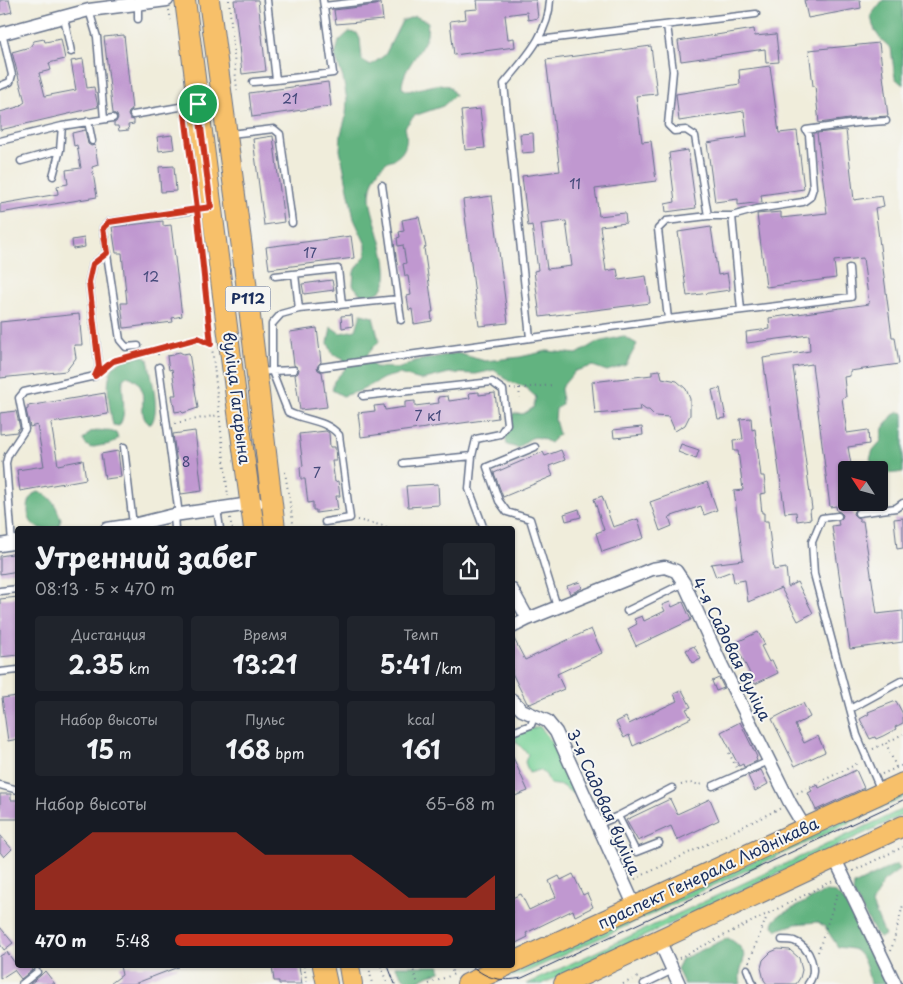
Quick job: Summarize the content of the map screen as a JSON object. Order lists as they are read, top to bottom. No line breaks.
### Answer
{"streets":{"main road":["Р112","вуліца Гагарына","праспект Генерала Люднікава"],"street":["4-я Садовая вуліца","3-я Садовая вуліца"]},"crossings":[["4-я Садовая вуліца","праспект Генерала Люднікава"],["3-я Садовая вуліца","праспект Генерала Люднікава"]],"house_numbers":["21","11","17","12","7 к1","8","7"],"north":"top left","page":{"heading":["Утренний забег","08:13 · 5 × 470 m"],"stats":[["Дистанция","2.35 km"],["Время","13:21"],["Темп","5:41 /km"],["Набор высоты","15 m"],["Пульс","168 bpm"],["kcal","161"]],"chart":["Набор высоты","65–68 m"],"list":[{"name":"470 m","note":"5:48"}]}}
